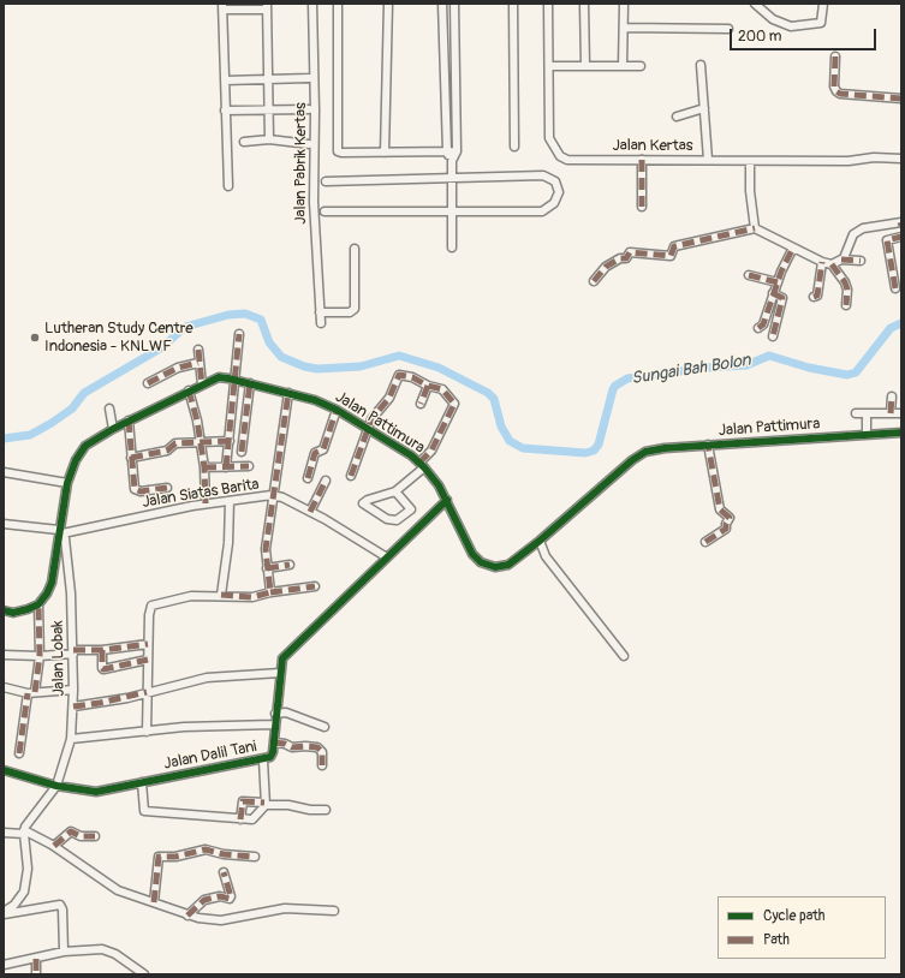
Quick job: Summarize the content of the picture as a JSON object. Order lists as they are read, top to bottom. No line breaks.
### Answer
{"streets":{"street":["Jalan Kertas","Jalan Pabrik Kertas","Jalan Pattimura","Jalan Siatas Barita","Jalan Lobak","Jalan Dalil Tani"]},"crossings":[["Jalan Pattimura","Jalan Siatas Barita"],["Jalan Pattimura","Jalan Lobak"],["Jalan Pattimura","Jalan Dalil Tani"],["Jalan Siatas Barita","Jalan Lobak"],["Jalan Siatas Barita","Jalan Dalil Tani"],["Jalan Lobak","Jalan Dalil Tani"]],"water":["Sungai Bah Bolon"],"places":["Lutheran Study Centre Indonesia - KNLWF"],"legend":["Cycle path","Path"],"scale_bar":"200 m"}
